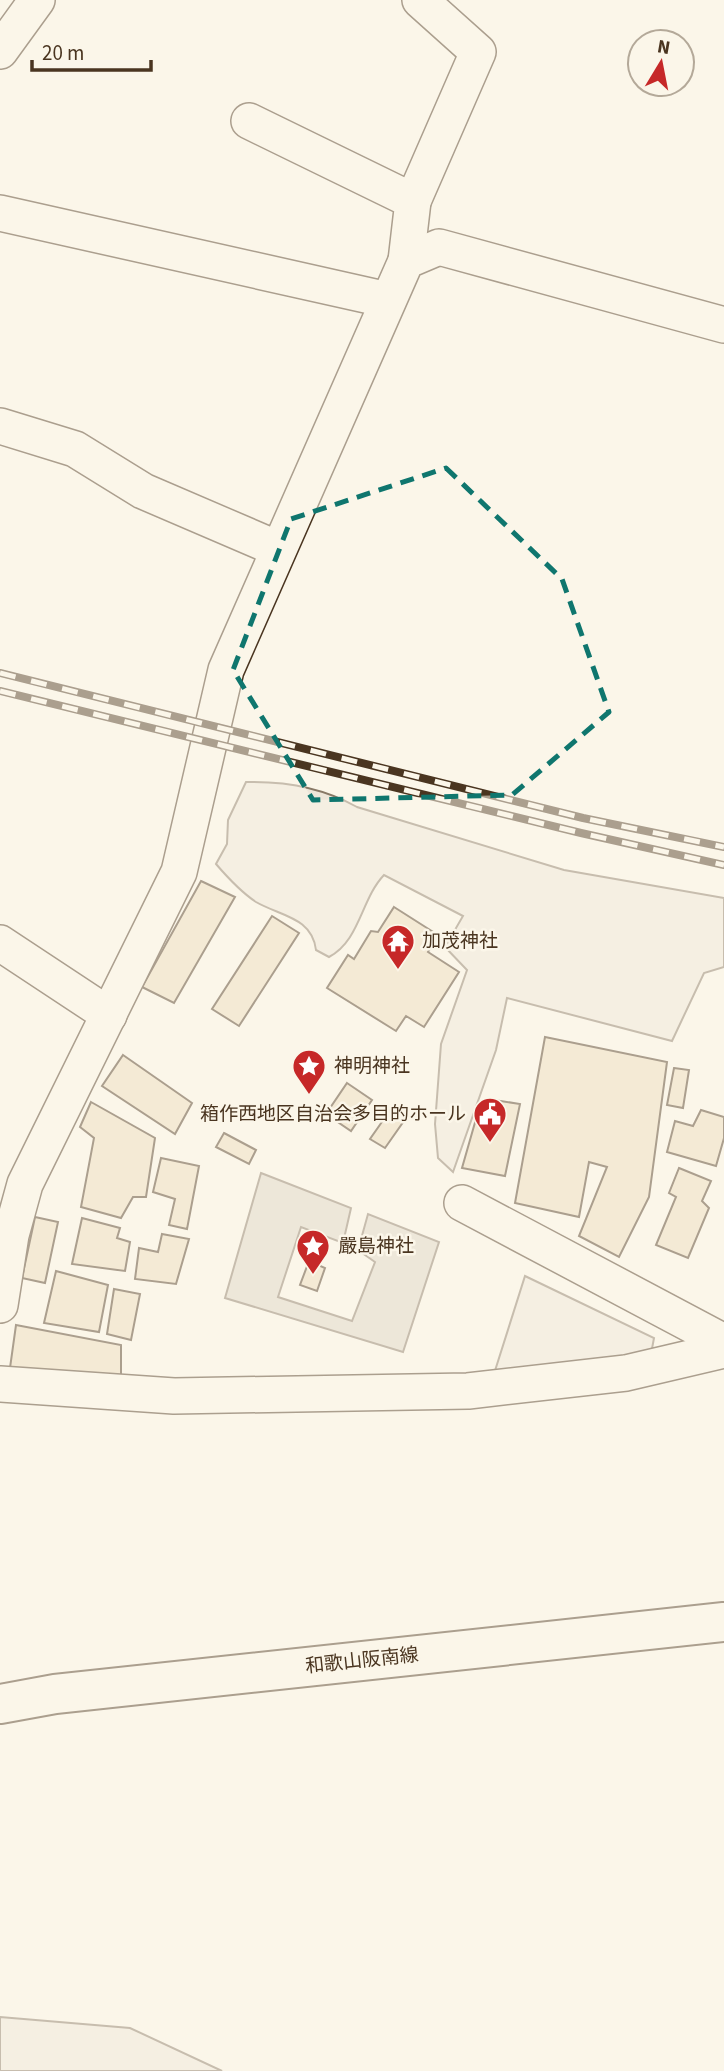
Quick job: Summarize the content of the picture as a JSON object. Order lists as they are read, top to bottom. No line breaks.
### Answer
{"streets":{"main road":["和歌山阪南線"]},"places":{"temple":["加茂神社"],"place":["神明神社","嚴島神社"],"public building":["箱作西地区自治会多目的ホール"]},"scale_bar":"20 m","north":"top"}
